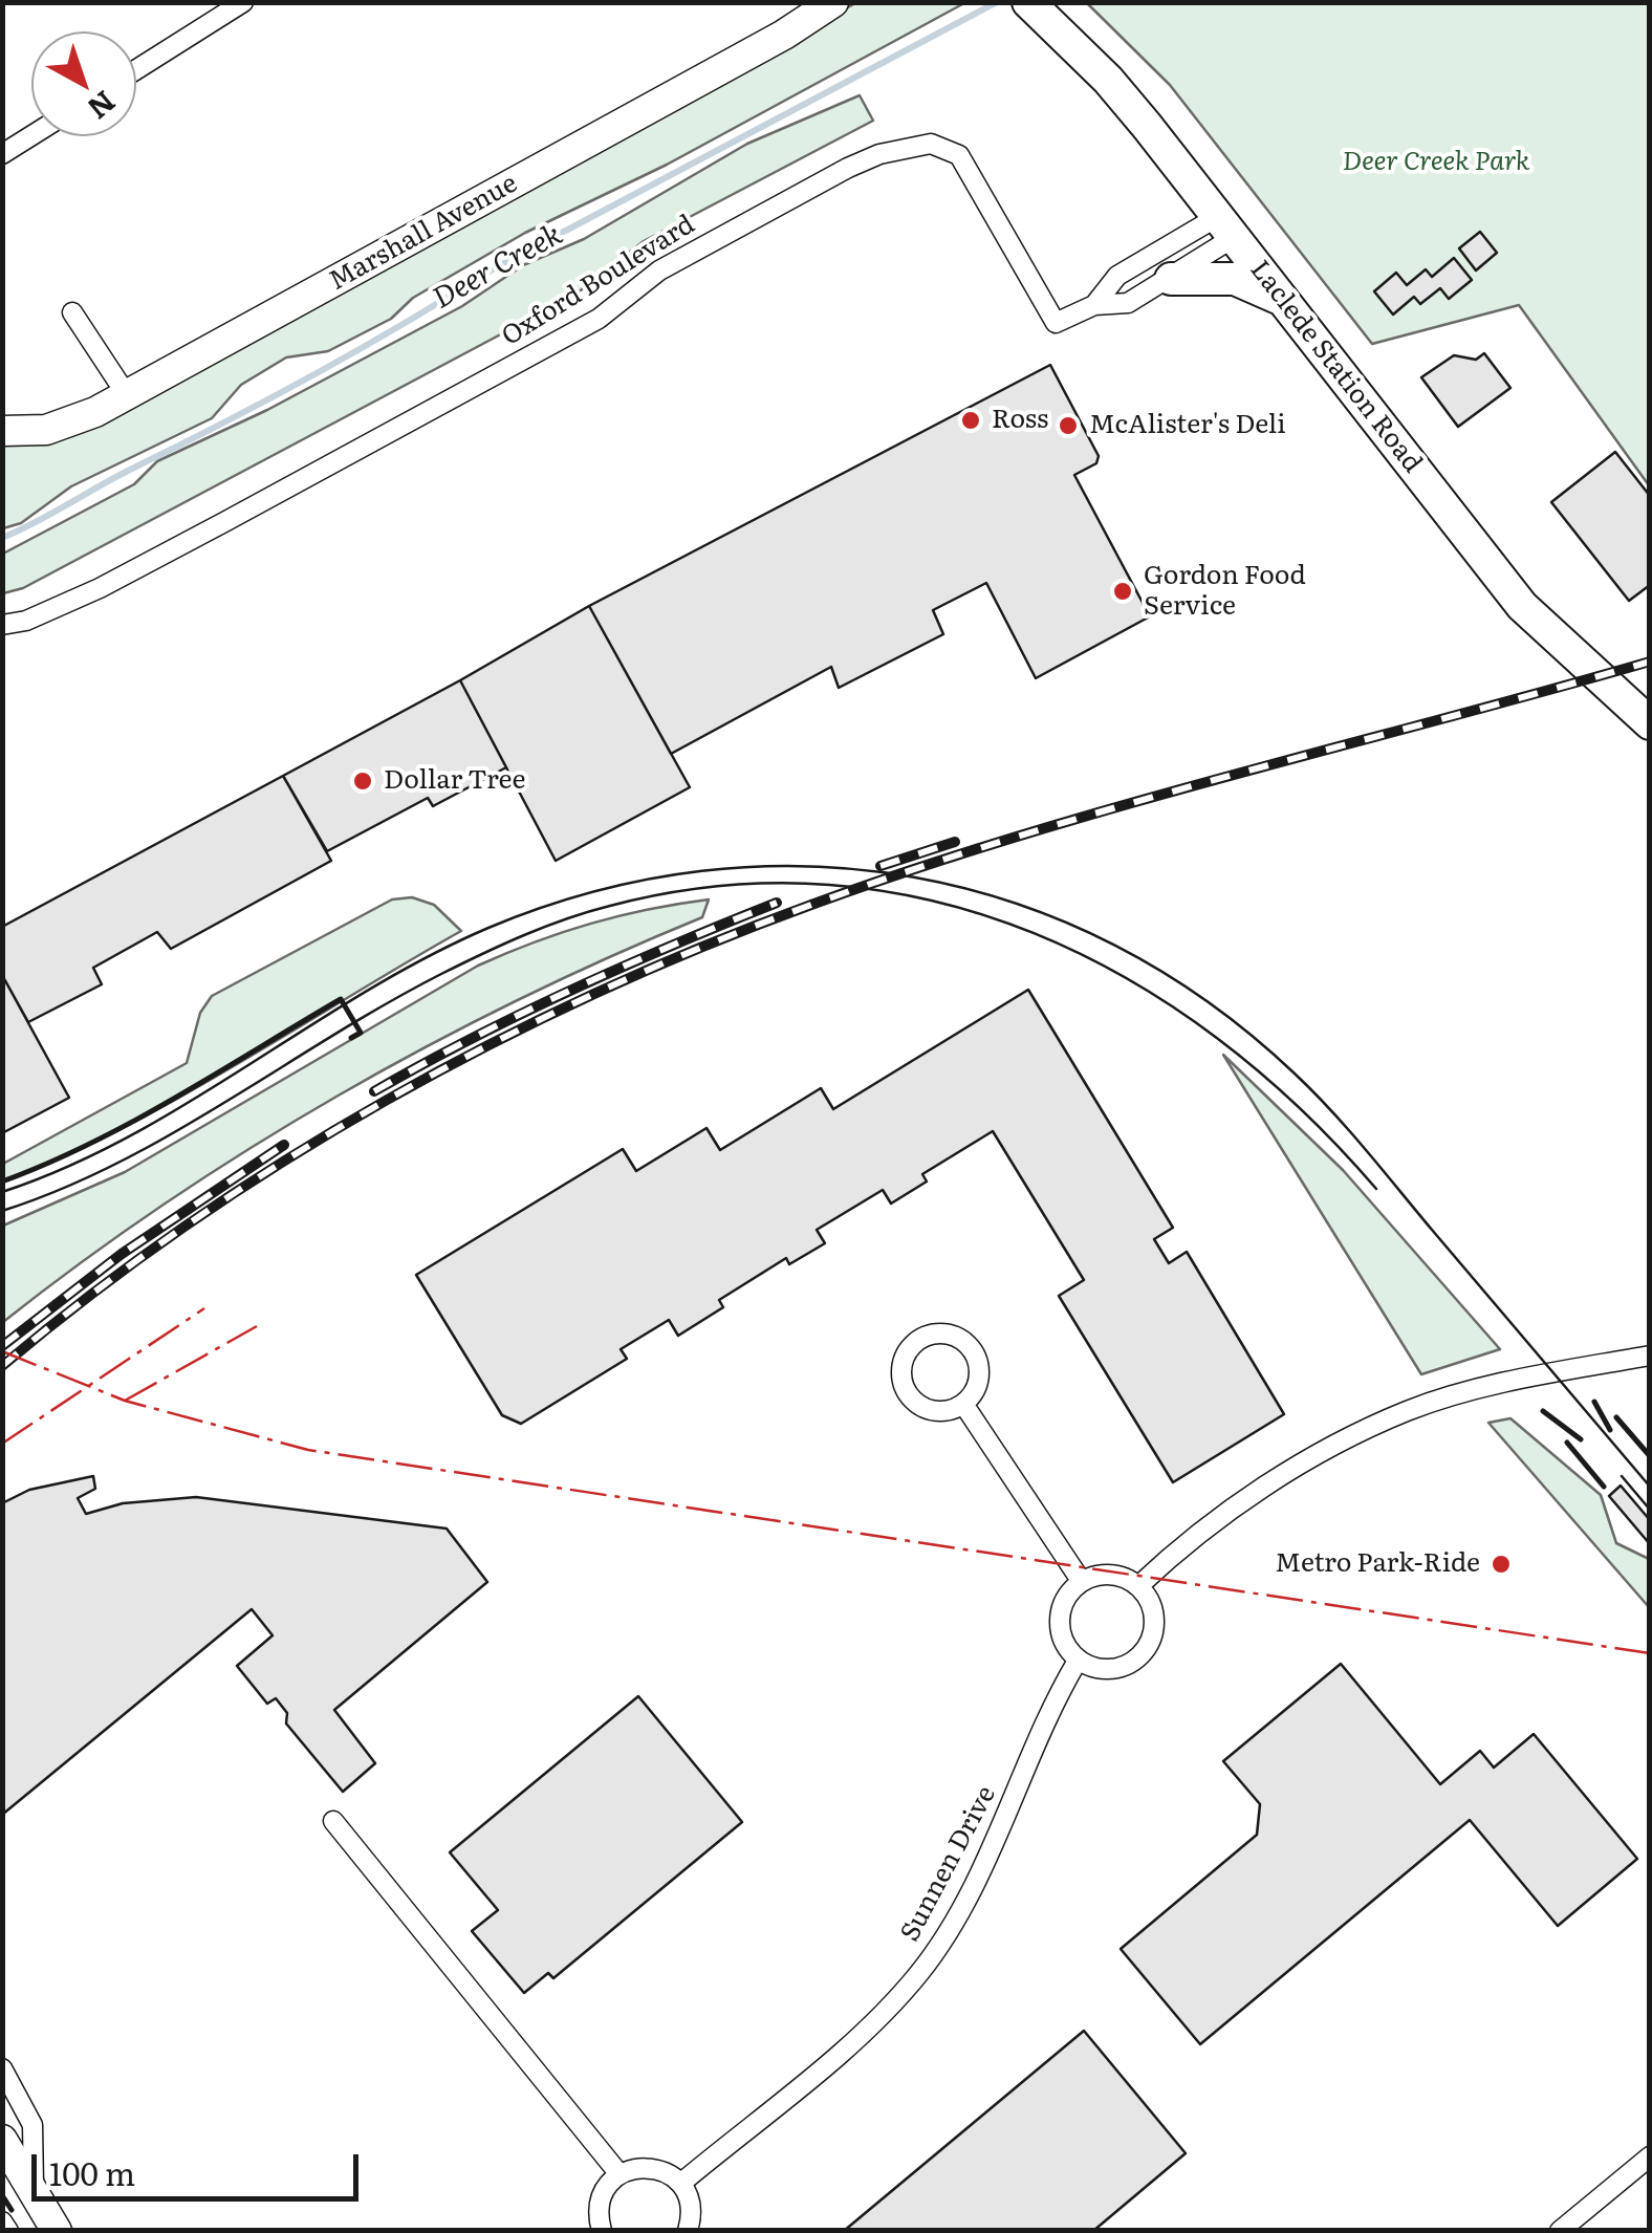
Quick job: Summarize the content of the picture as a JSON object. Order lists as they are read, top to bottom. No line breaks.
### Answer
{"streets":{"main road":["Laclede Station Road"],"street":["Marshall Avenue","Oxford Boulevard","Sunnen Drive"]},"crossings":[["Oxford Boulevard","Laclede Station Road"]],"water":["Deer Creek"],"parks":["Deer Creek Park"],"places":["Ross","McAlister's Deli","Gordon Food Service","Dollar Tree","Metro Park-Ride"],"scale_bar":"100 m","north":"bottom right"}
